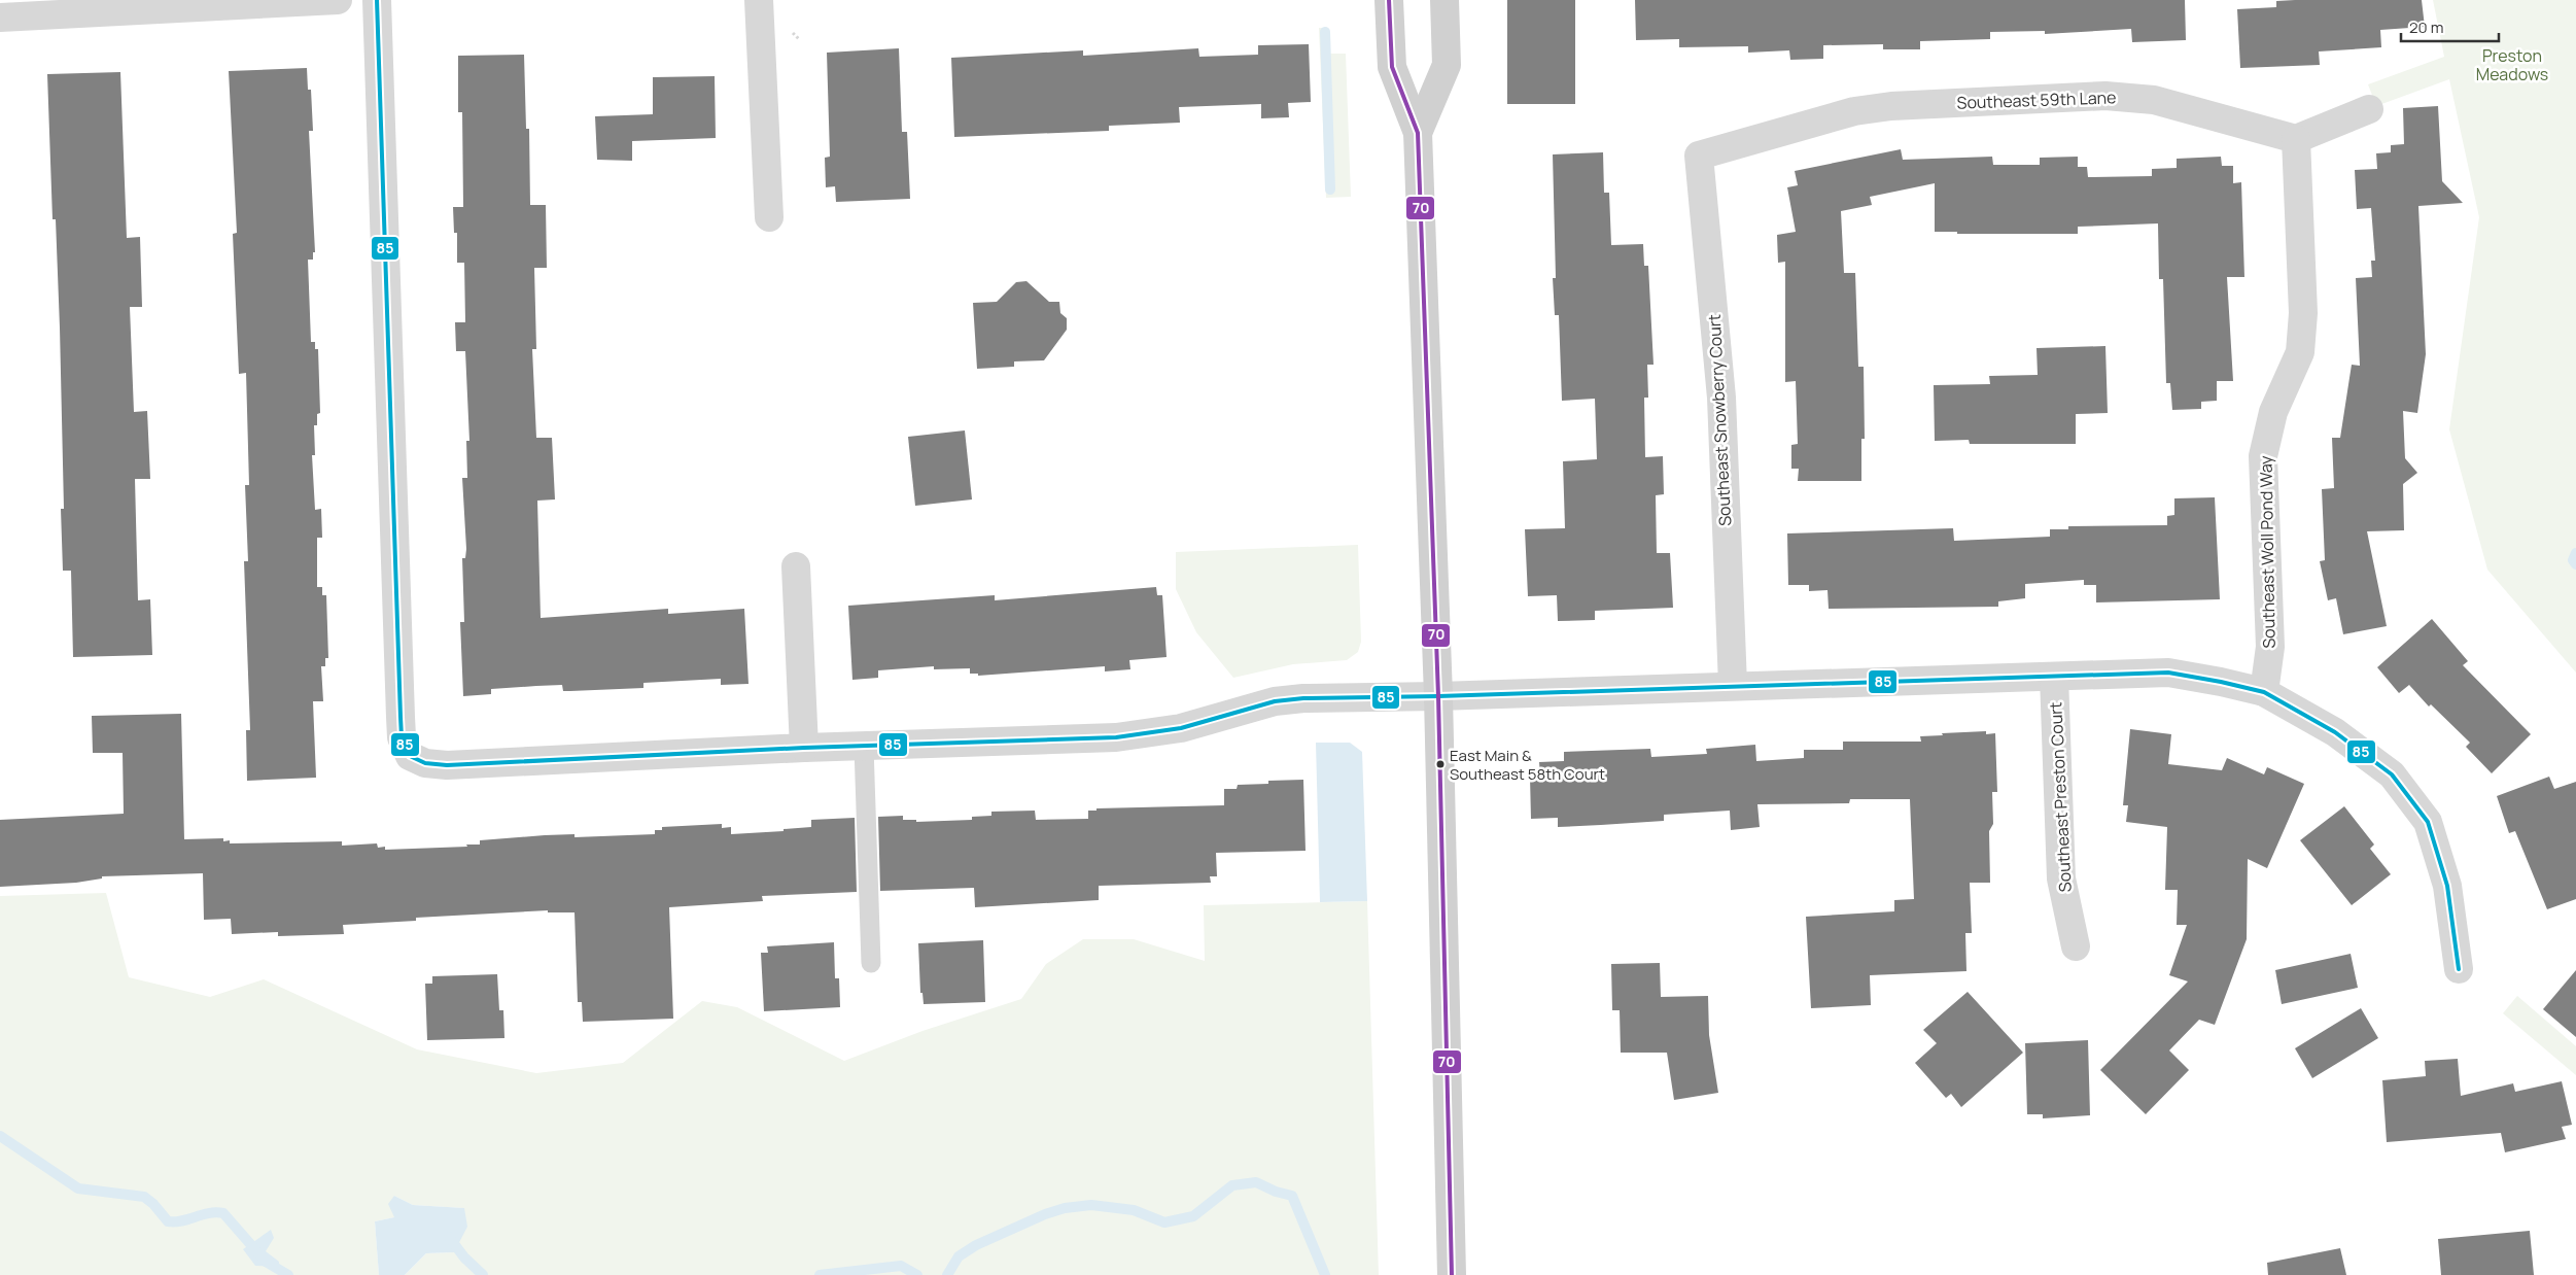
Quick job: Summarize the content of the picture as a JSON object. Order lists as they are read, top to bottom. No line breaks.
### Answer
{"streets":{"street":["Southeast 59th Lane","Southeast Snowberry Court","Southeast Woll Pond Way","Southeast Preston Court"]},"crossings":[["Southeast 59th Lane","Southeast Snowberry Court"],["Southeast 59th Lane","Southeast Woll Pond Way"]],"parks":["Preston Meadows"],"places":["East Main & Southeast 58th Court"],"lines":["transit line 85","transit line 70"],"scale_bar":"20 m"}
